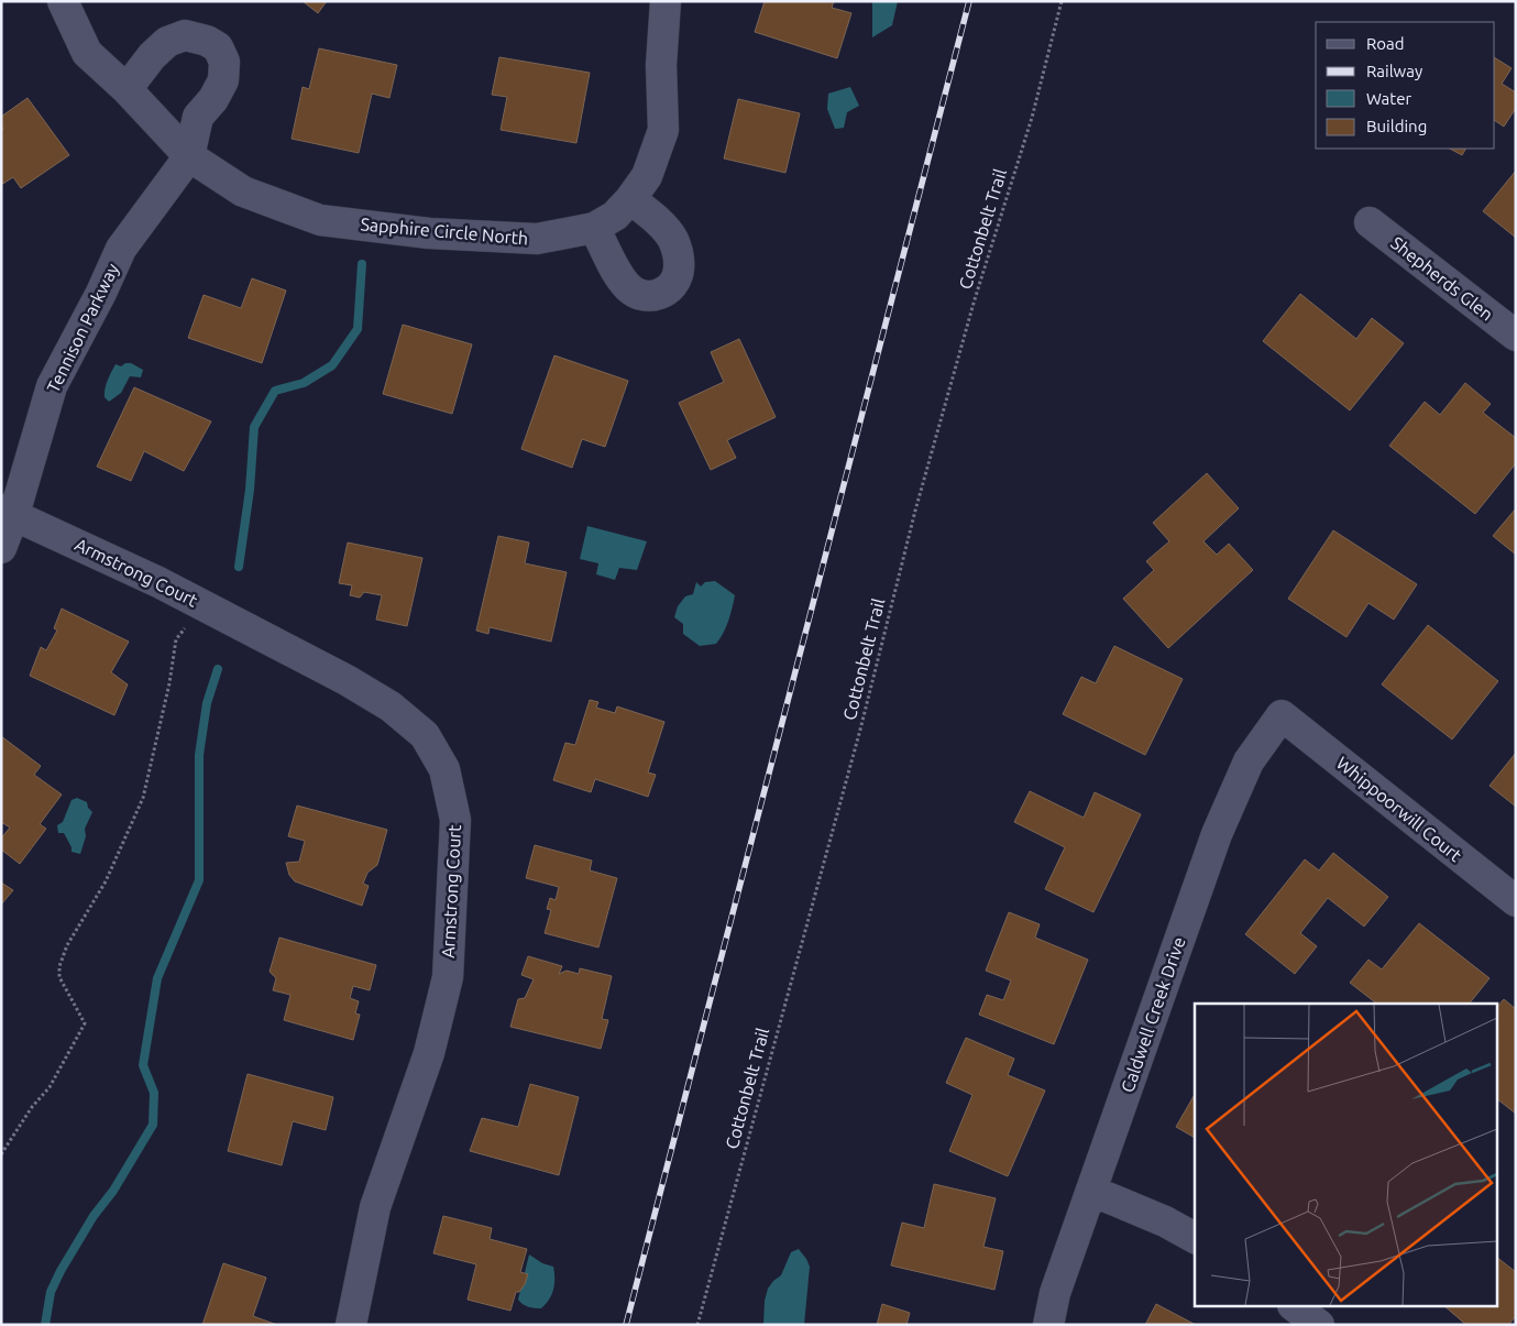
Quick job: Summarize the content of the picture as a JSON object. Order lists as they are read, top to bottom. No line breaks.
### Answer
{"streets":{"street":["Sapphire Circle North","Shepherds Glen","Tennison Parkway","Armstrong Court","Whippoorwill Court","Caldwell Creek Drive"],"path":["Cottonbelt Trail"]},"crossings":[["Sapphire Circle North","Tennison Parkway"],["Tennison Parkway","Armstrong Court"],["Whippoorwill Court","Caldwell Creek Drive"]],"legend":["Road","Railway","Water","Building"]}
